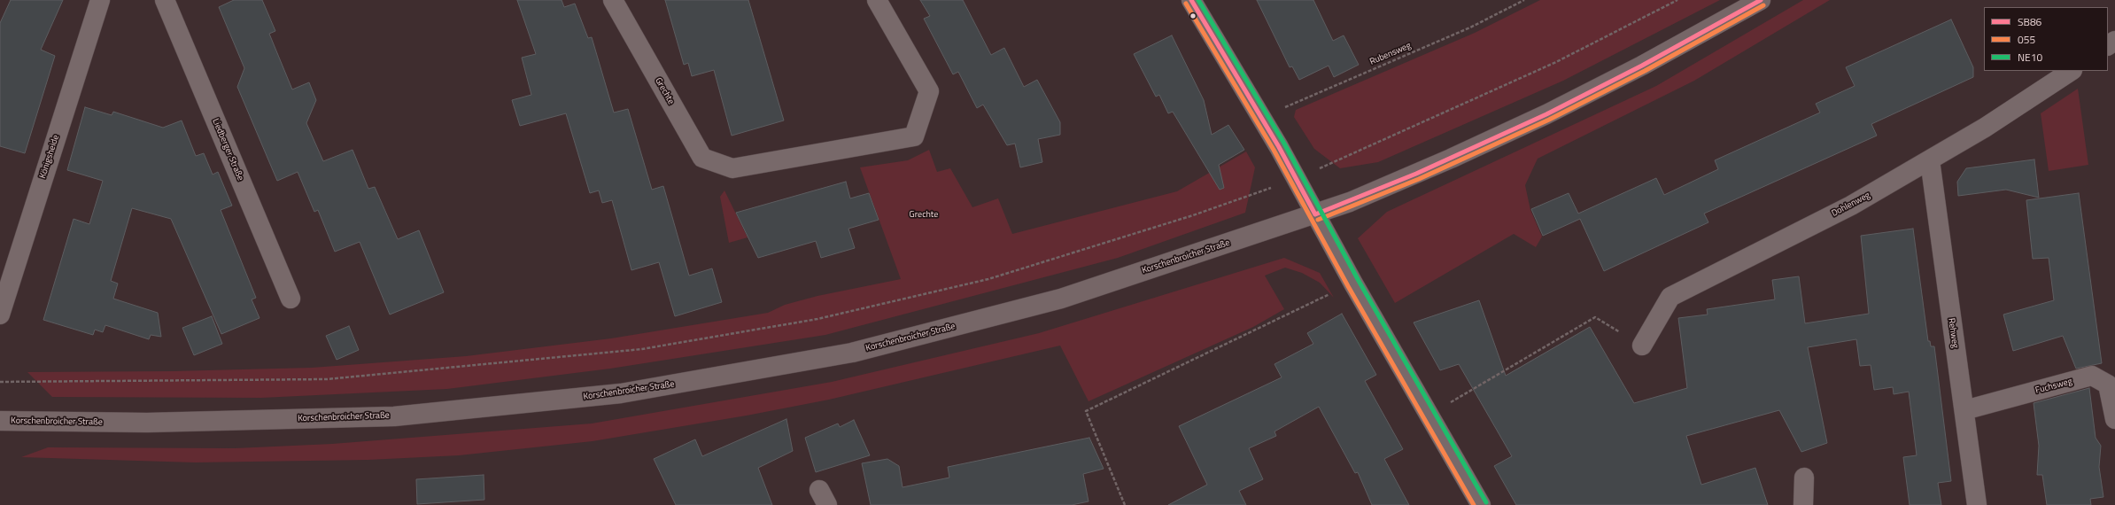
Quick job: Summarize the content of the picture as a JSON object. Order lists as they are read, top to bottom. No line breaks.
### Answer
{"streets":{"main road":["Korschenbroicher Straße"],"street":["Grechte","Liedberger Straße","Königsheide","Dohlenweg","Rehweg","Fuchsweg"],"path":["Rubensweg"]},"crossings":[["Dohlenweg","Rehweg"],["Rehweg","Fuchsweg"]],"parks":["Grechte"],"lines":["transit line SB86","transit line NE10","transit line 055"],"legend":["SB86","055","NE10"]}
